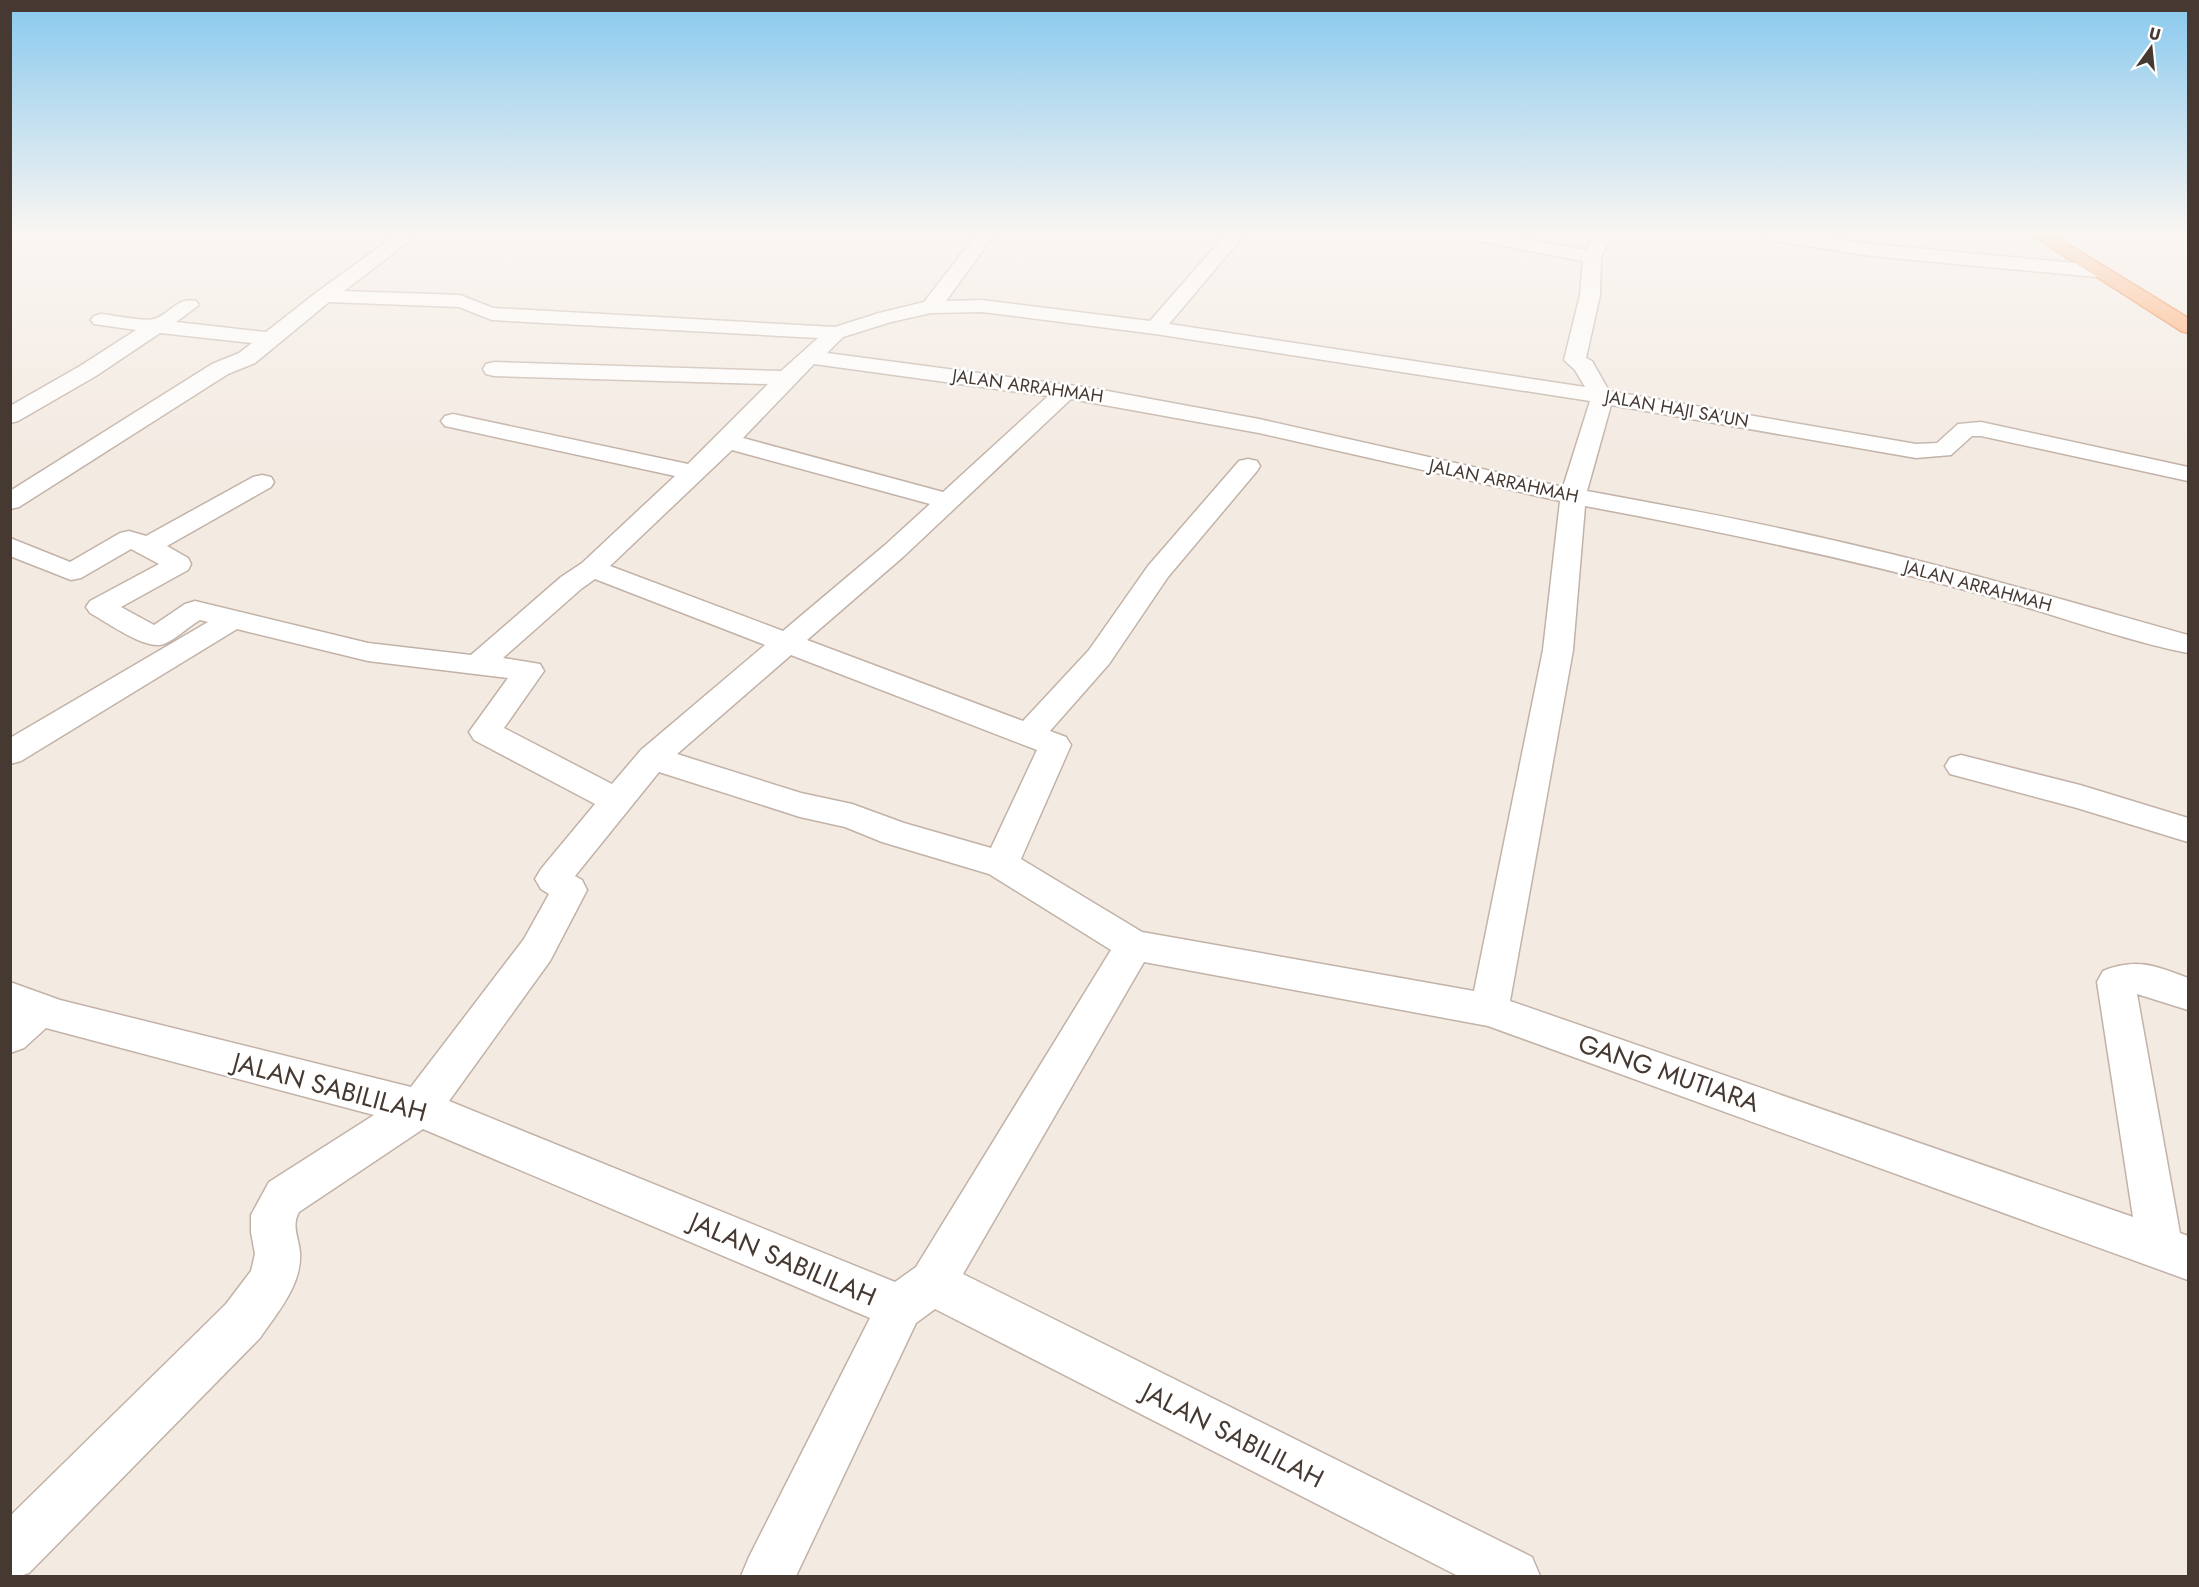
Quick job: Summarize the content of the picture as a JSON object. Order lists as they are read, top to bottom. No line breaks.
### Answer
{"streets":{"street":["JALAN ARRAHMAH","JALAN HAJI SA'UN","GANG MUTIARA","JALAN SABILILAH"]},"north":"top"}
